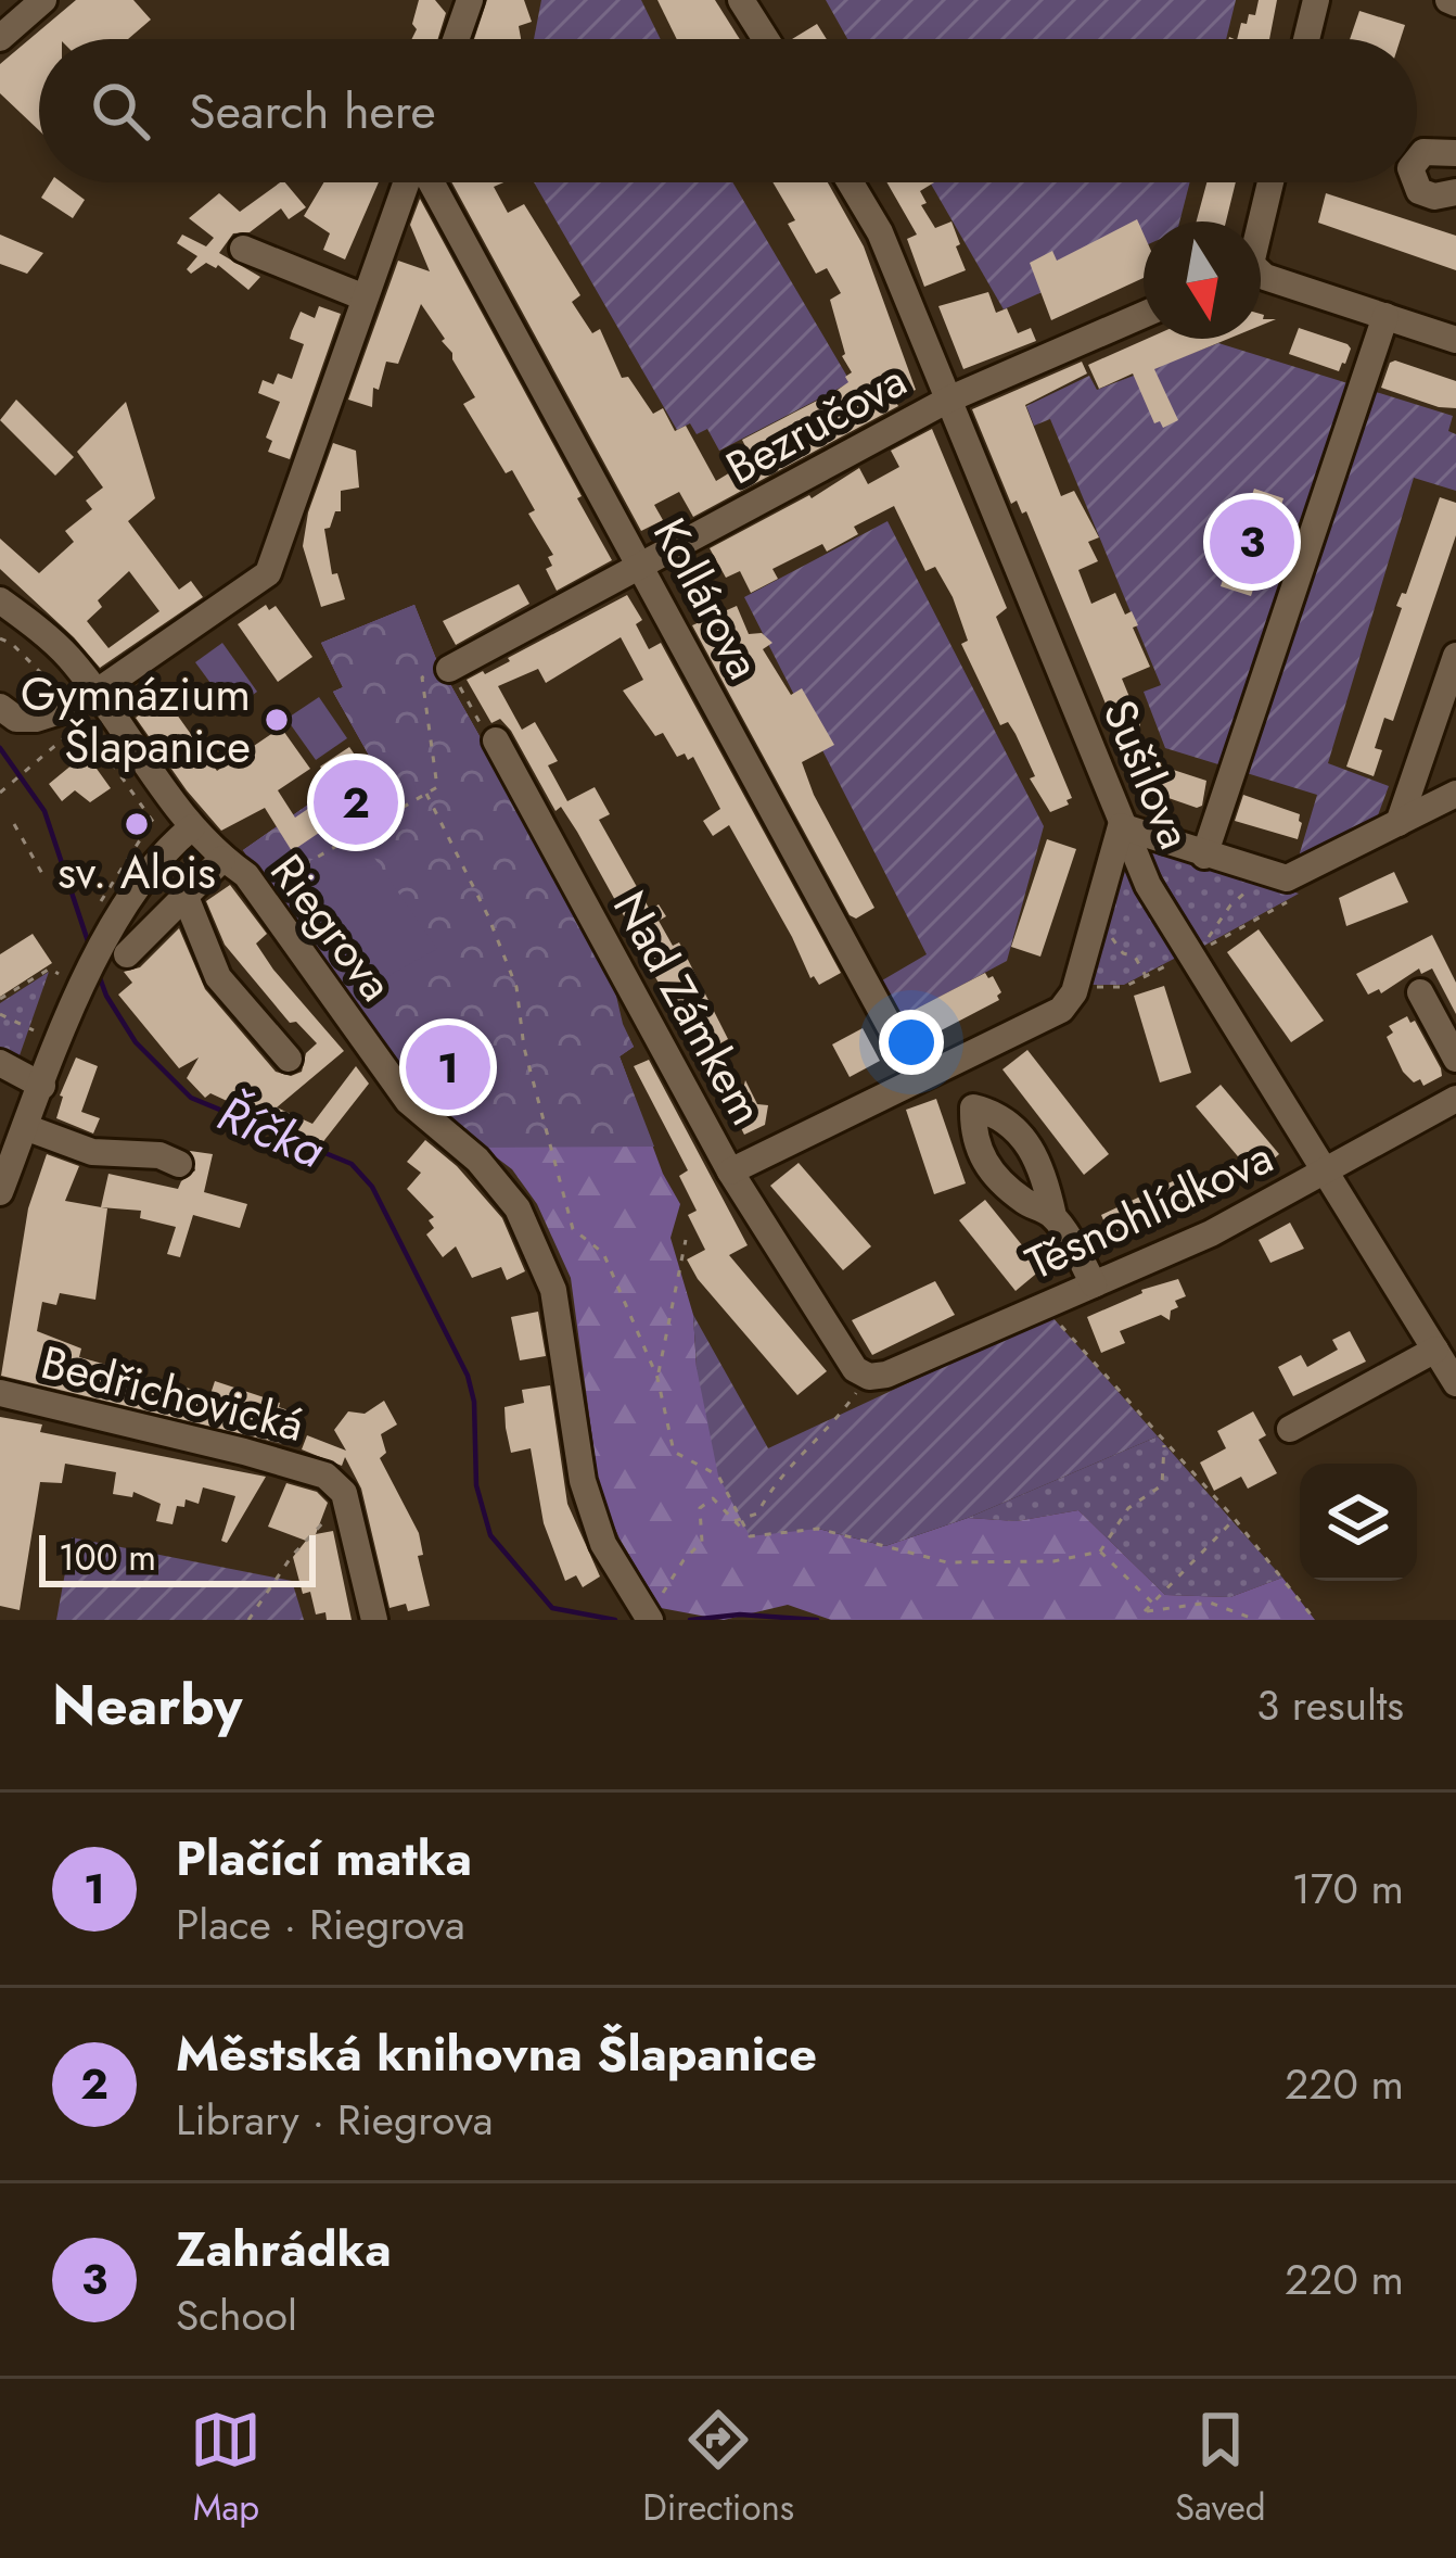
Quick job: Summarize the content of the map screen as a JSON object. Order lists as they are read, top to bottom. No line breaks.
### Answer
{"streets":{"street":["Bezručova","Kollárova","Sušilova","Riegrova","Nad Zámkem","Těsnohlídkova","Bedřichovická"]},"crossings":[["Bezručova","Kollárova"],["Bezručova","Sušilova"],["Sušilova","Těsnohlídkova"],["Nad Zámkem","Těsnohlídkova"]],"water":["Říčka"],"places":["Gymnázium Šlapanice","sv. Alois"],"scale_bar":"100 m","north":"bottom","page":{"search":"Search here","pins":["3","2","1"],"scale":"100 m","heading":["Nearby","3 results"],"list":[{"mark":"1","name":"Plačící matka","note":"Place · Riegrova","value":"170 m"},{"mark":"2","name":"Městská knihovna Šlapanice","note":"Library · Riegrova","value":"220 m"},{"mark":"3","name":"Zahrádka","note":"School","value":"220 m"}],"nav":["Map","Directions","Saved"]}}
